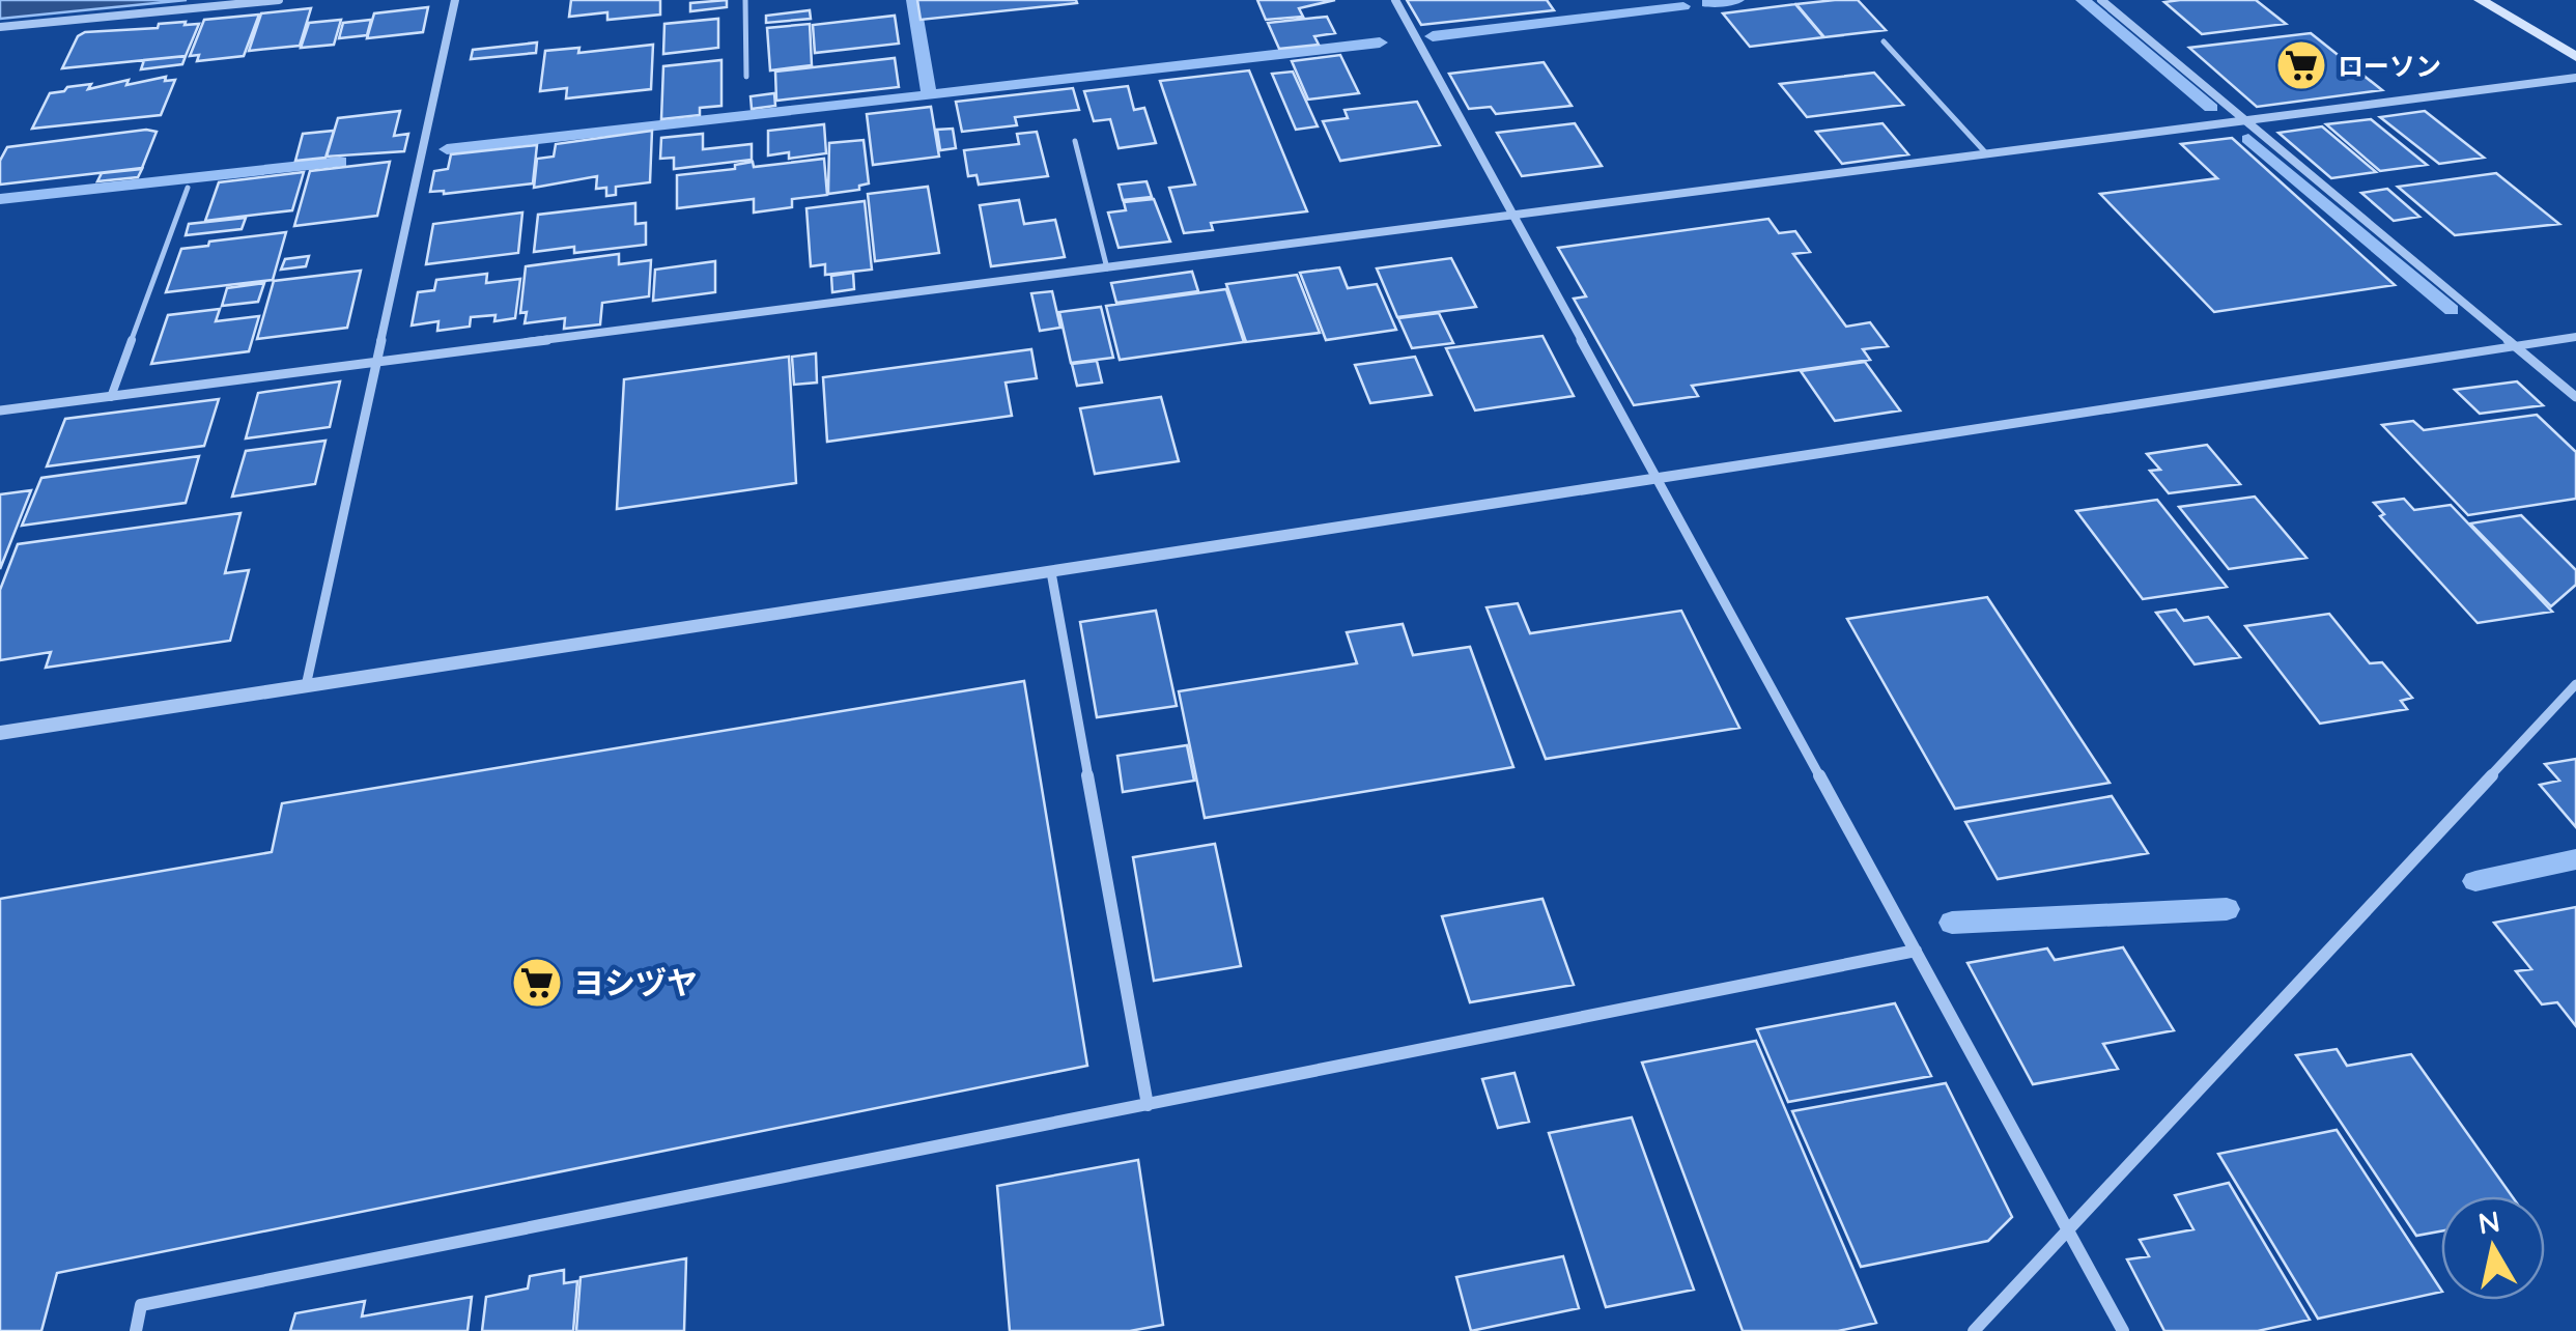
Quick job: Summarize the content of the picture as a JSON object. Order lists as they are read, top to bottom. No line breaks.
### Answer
{"places":{"supermarket":["ローソン","ヨシヅヤ"]},"north":"top"}
